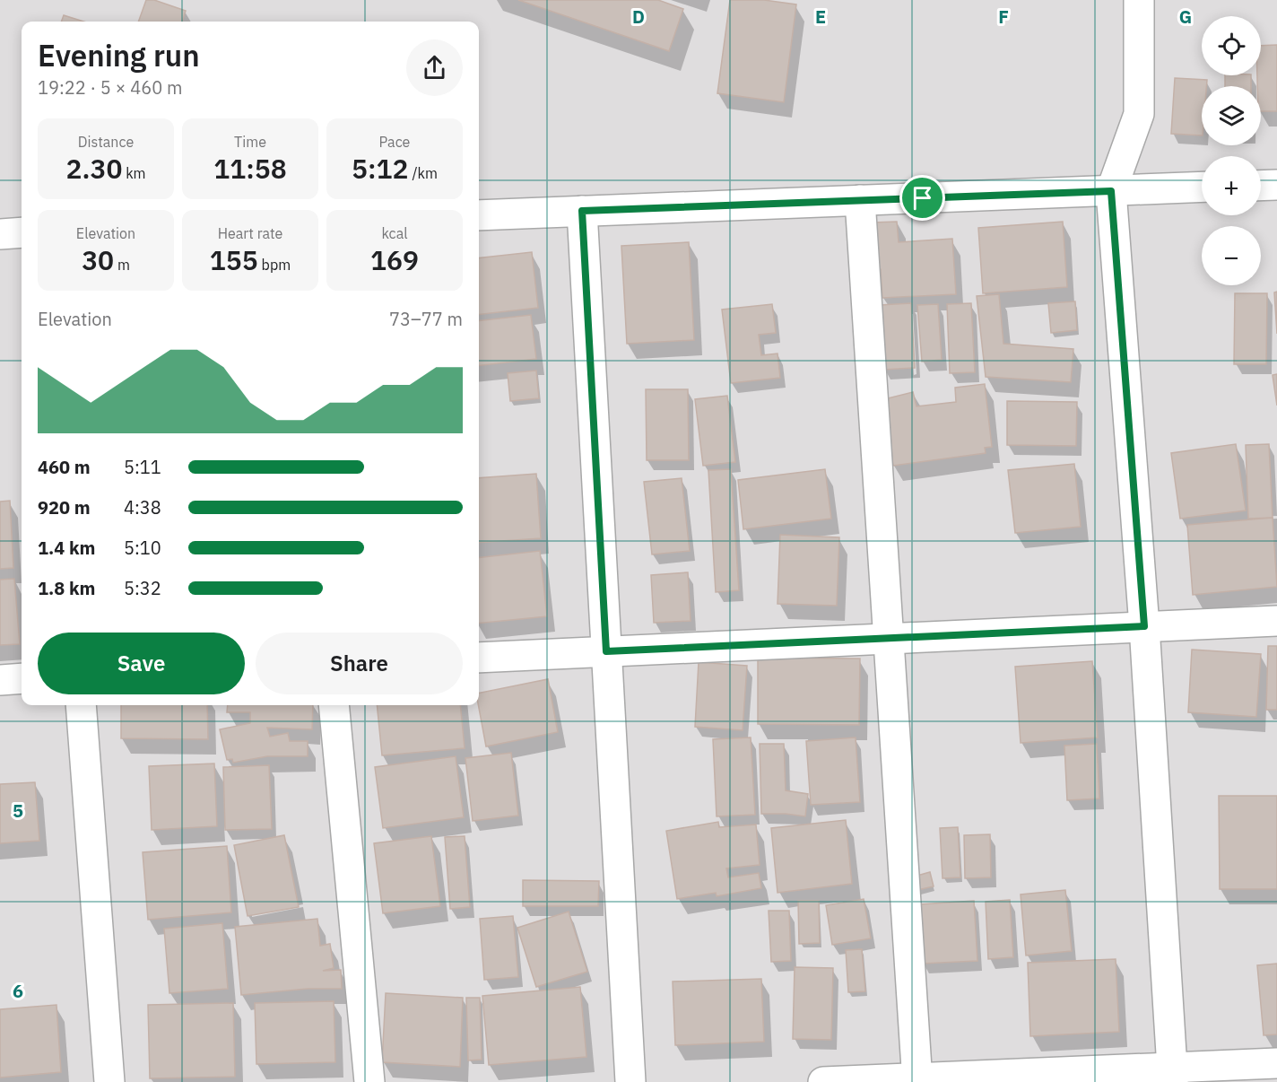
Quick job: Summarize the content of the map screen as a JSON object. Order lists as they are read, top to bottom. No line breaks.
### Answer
{"page":{"map_buttons":["+","−"],"heading":["Evening run","19:22 · 5 × 460 m"],"stats":[["Distance","2.30 km"],["Time","11:58"],["Pace","5:12 /km"],["Elevation","30 m"],["Heart rate","155 bpm"],["kcal","169"]],"chart":["Elevation","73–77 m"],"list":[{"name":"460 m","note":"5:11"},{"name":"920 m","note":"4:38"},{"name":"1.4 km","note":"5:10"},{"name":"1.8 km","note":"5:32"}],"buttons":["Save","Share"]},"grid":{"columns":["D","E","F","G"],"rows":["5","6"]}}
